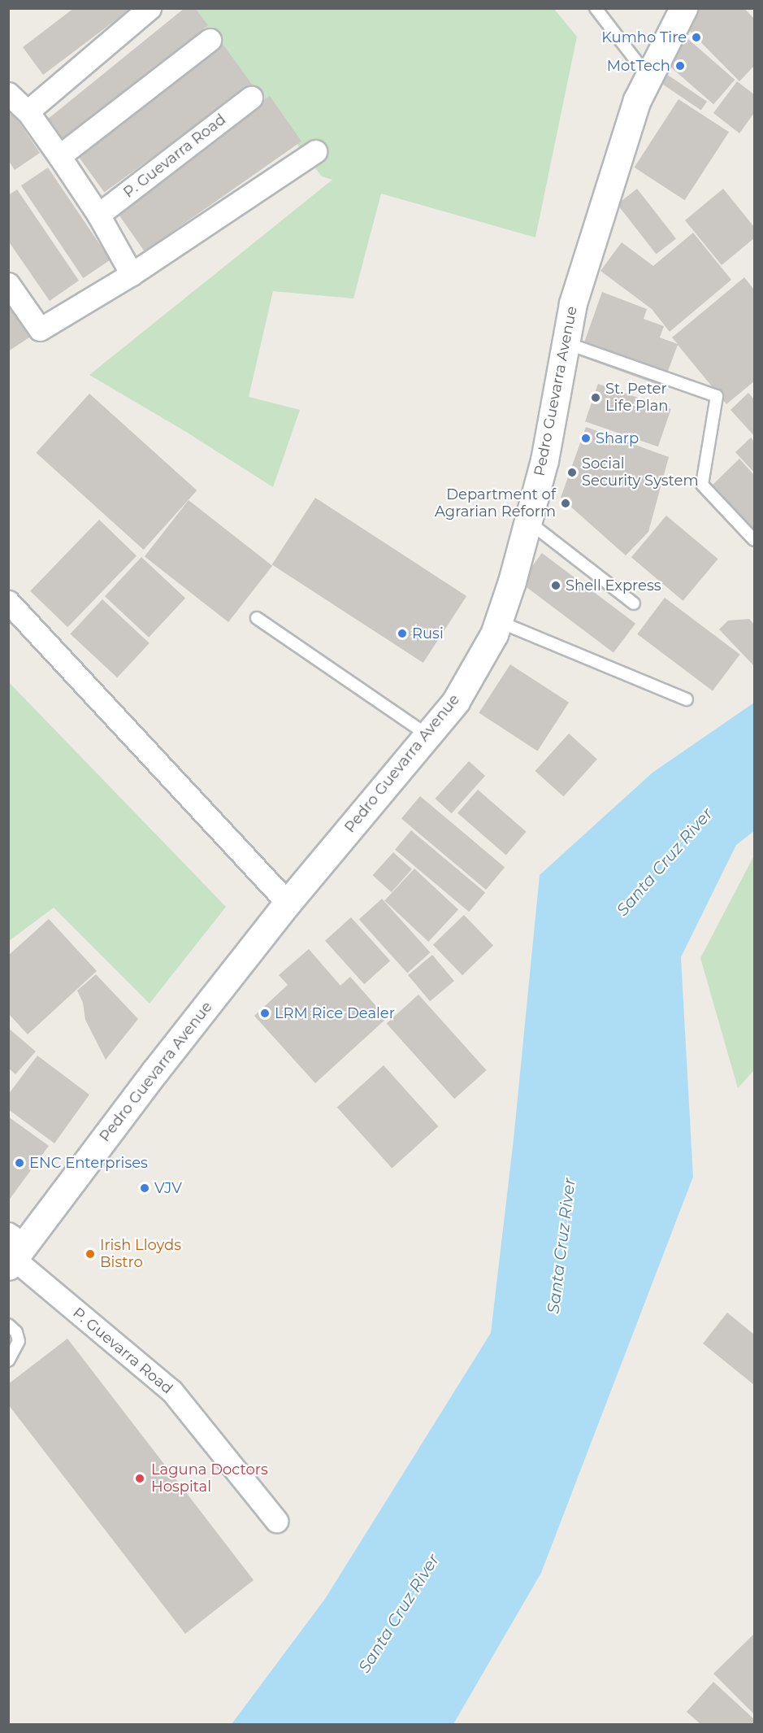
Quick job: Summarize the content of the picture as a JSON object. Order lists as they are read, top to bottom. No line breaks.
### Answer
{"streets":{"main road":["Pedro Guevarra Avenue"],"street":["P. Guevarra Road"]},"crossings":[["P. Guevarra Road","Pedro Guevarra Avenue"]],"water":["Santa Cruz River"],"places":["Kumho Tire","MotTech","St. Peter Life Plan","Sharp","Social Security System","Department of Agrarian Reform","Shell Express","Rusi","LRM Rice Dealer","ENC Enterprises","VJV","Irish Lloyds Bistro","Laguna Doctors Hospital"]}
